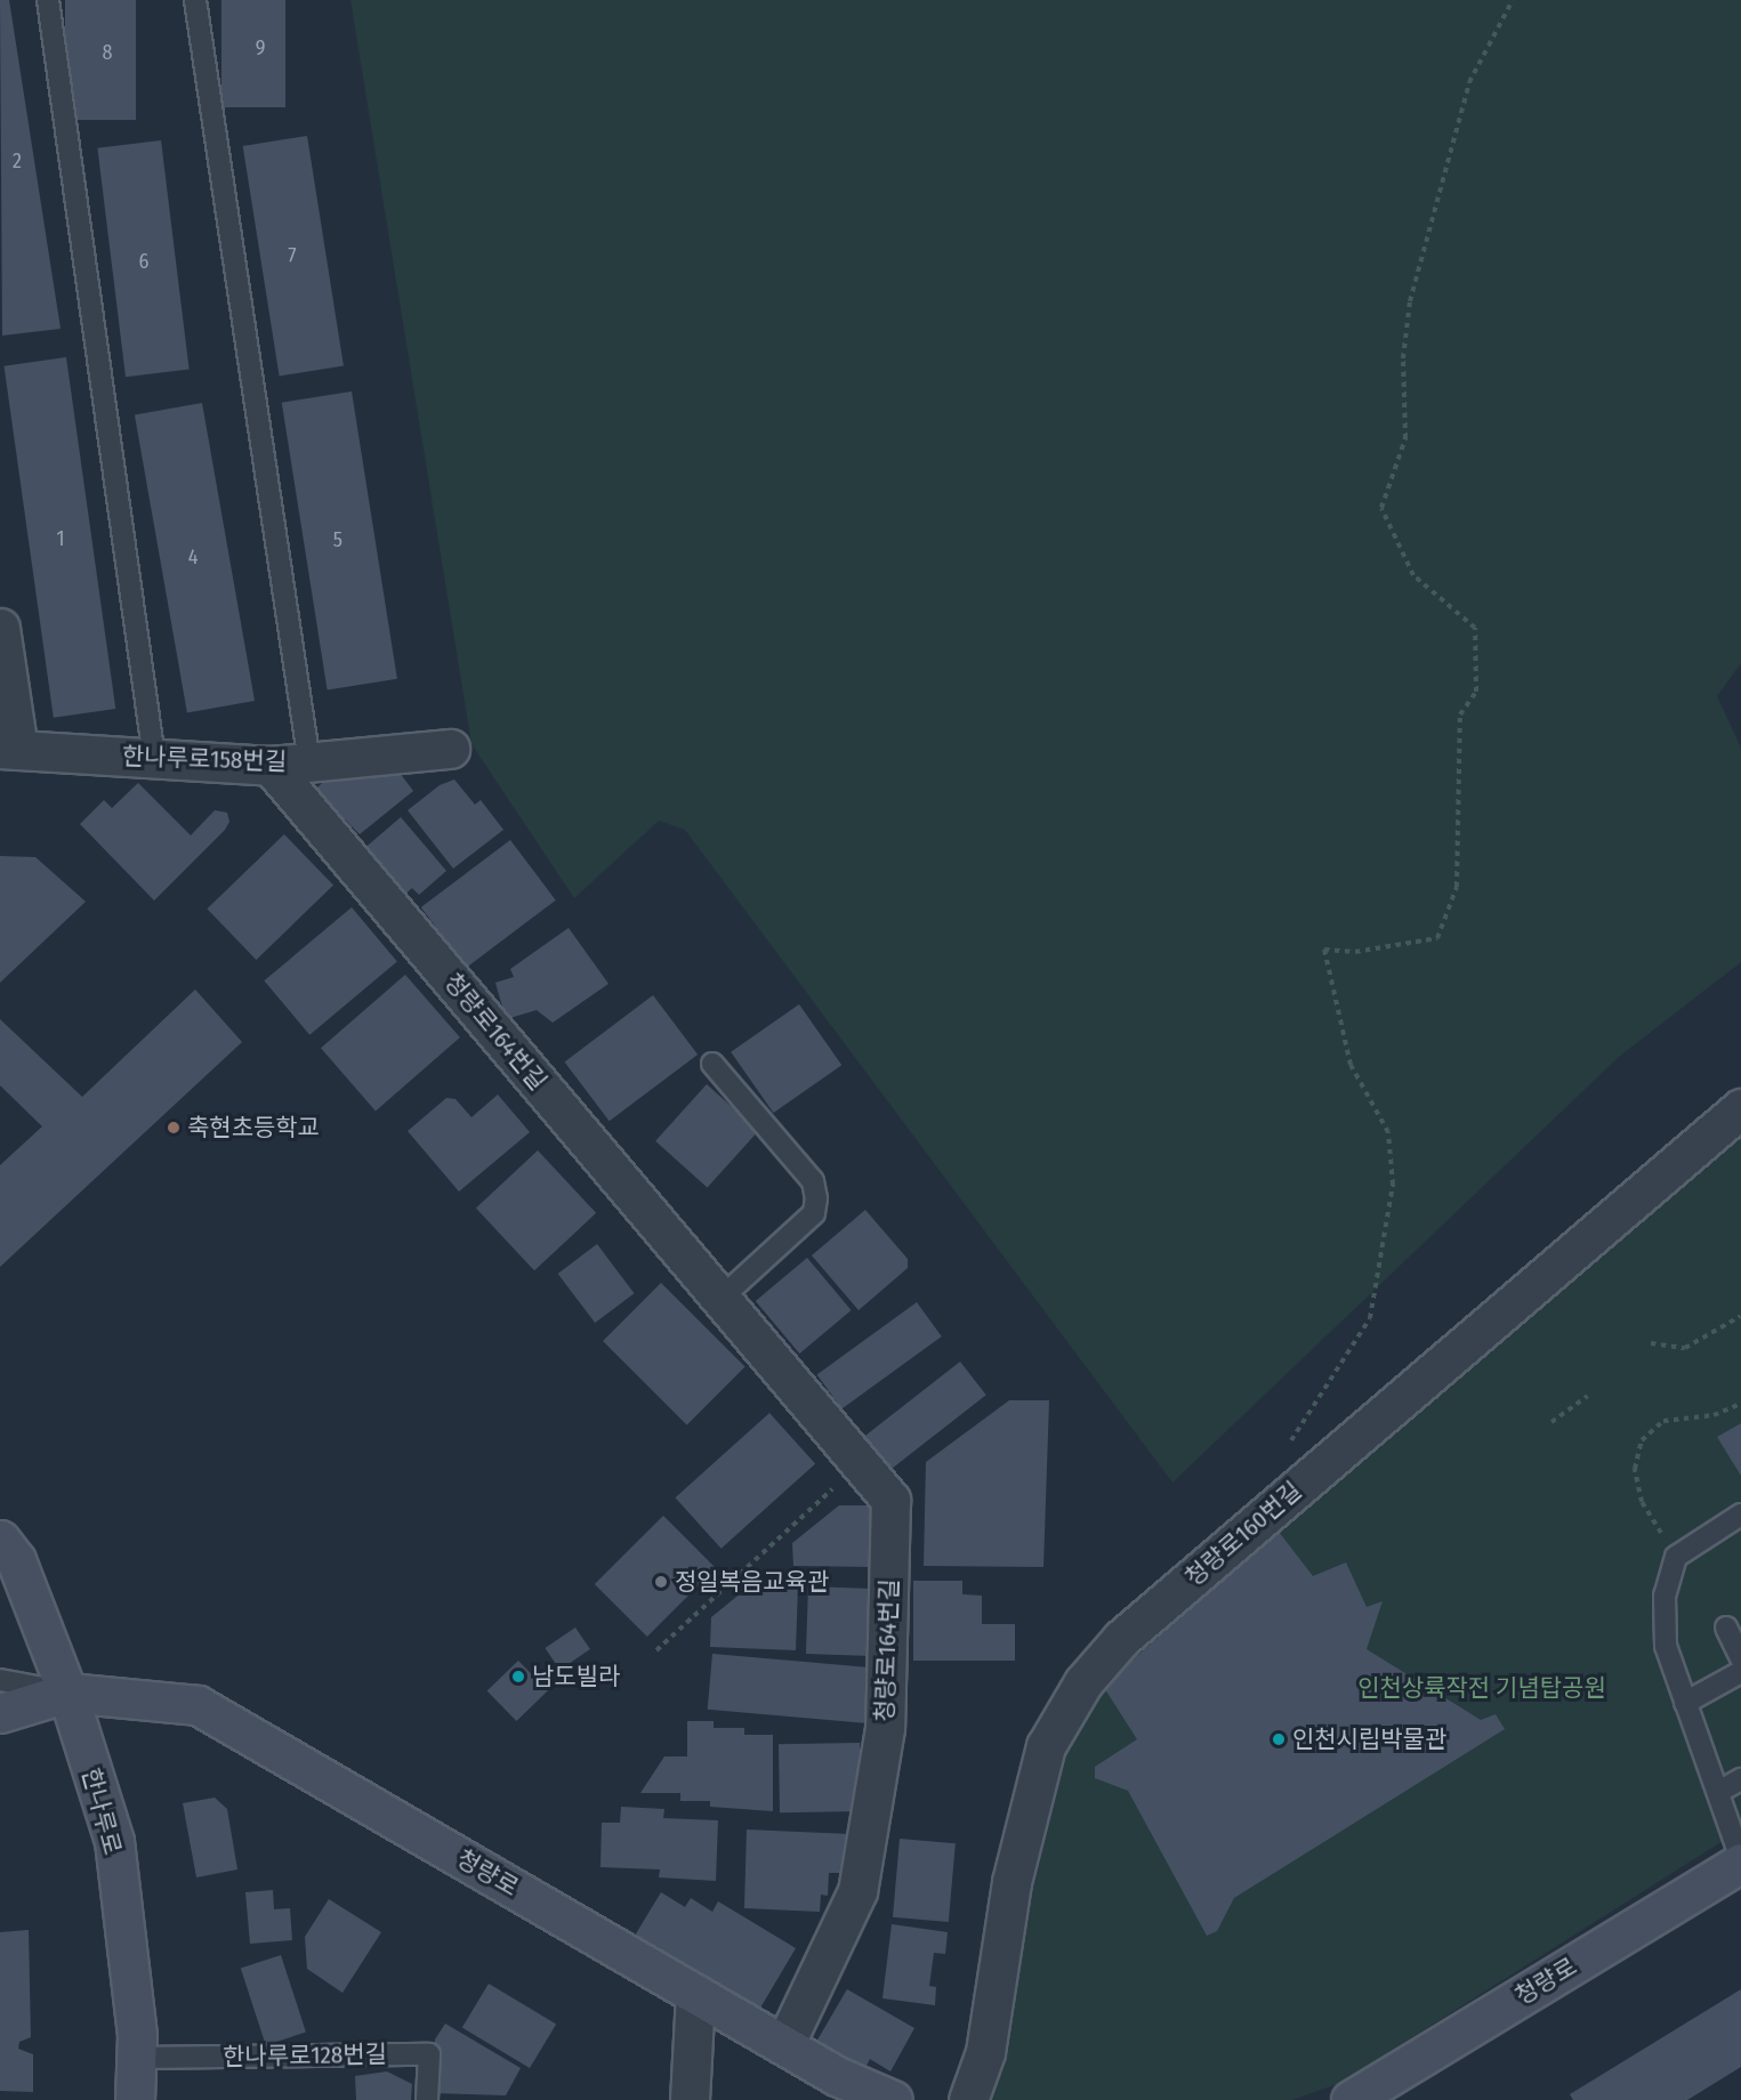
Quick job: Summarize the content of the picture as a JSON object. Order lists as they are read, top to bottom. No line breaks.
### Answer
{"streets":{"street":["한나루로158번길","청량로164번길","청량로160번길","한나루로","청량로"],"lane":["한나루로128번길"]},"crossings":[["한나루로158번길","청량로164번길"],["청량로164번길","청량로"],["한나루로","청량로"],["한나루로","한나루로128번길"]],"parks":["인천상륙작전 기념탑공원"],"places":["축현초등학교","정일복음교육관","남도빌라","인천시립박물관"],"house_numbers":["9","8","2","7","6","1","5","4"]}
